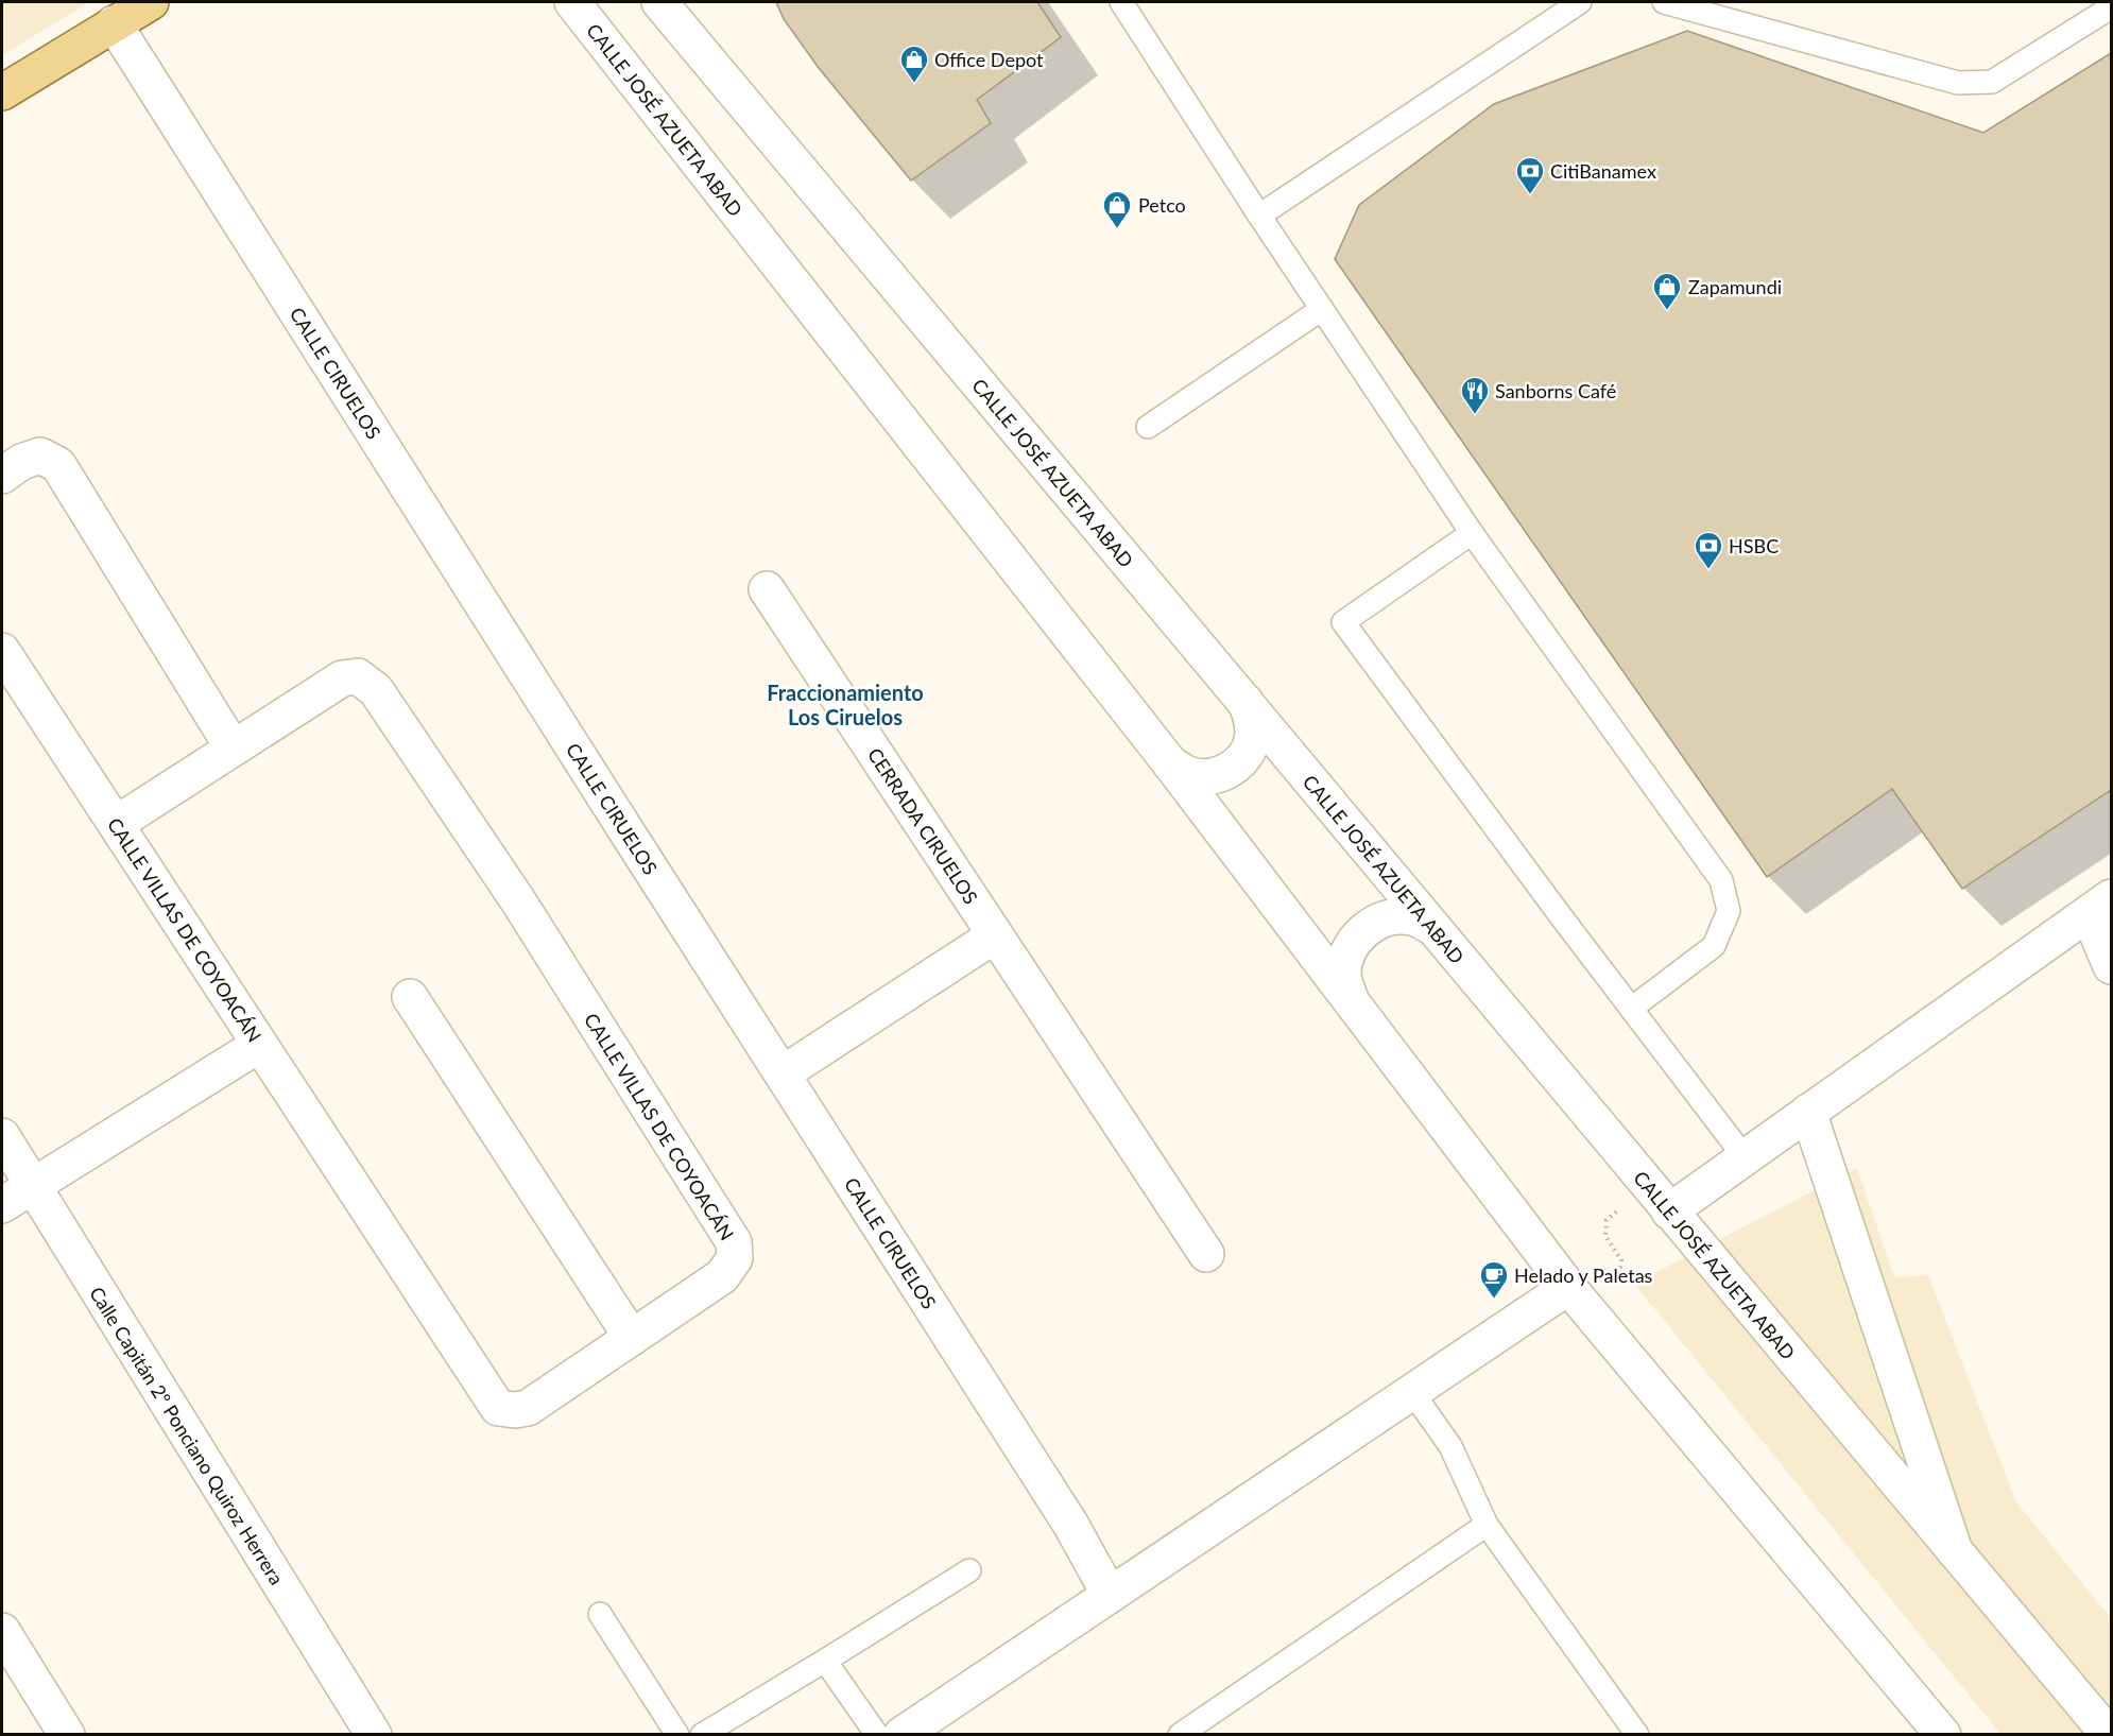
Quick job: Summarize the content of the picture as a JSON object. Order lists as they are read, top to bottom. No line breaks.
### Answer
{"streets":{"street":["CALLE JOSÉ AZUETA ABAD","CALLE CIRUELOS","CERRADA CIRUELOS","CALLE VILLAS DE COYOACÁN","Calle Capitán 2º Ponciano Quiroz Herrera"]},"districts":["Fraccionamiento Los Ciruelos"],"places":{"shop":["Office Depot","Petco","Zapamundi"],"bank":["CitiBanamex","HSBC"],"restaurant":["Sanborns Café"],"cafe":["Helado y Paletas"]}}
